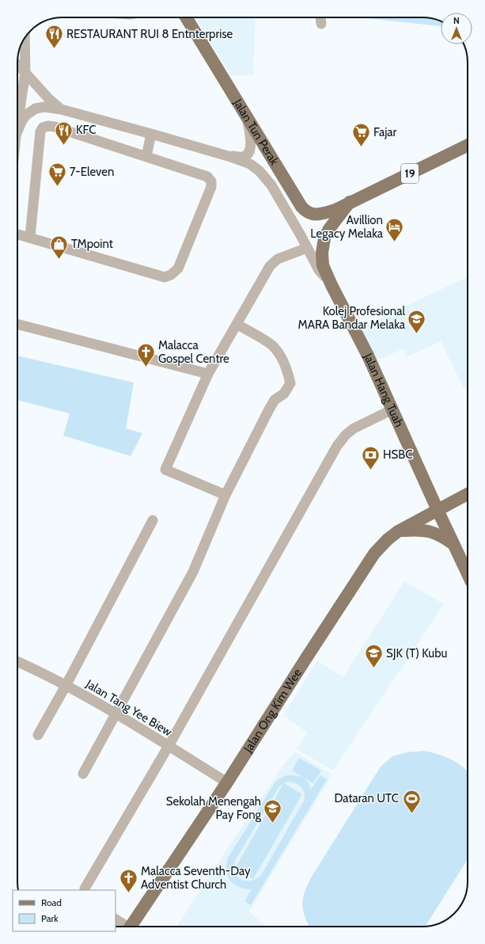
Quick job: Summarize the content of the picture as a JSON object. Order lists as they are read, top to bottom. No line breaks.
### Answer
{"streets":{"main road":["Jalan Tun Perak","19","Jalan Hang Tuah","Jalan Ong Kim Wee"],"street":["Jalan Tang Yee Biew"]},"crossings":[["Jalan Tun Perak","19"],["Jalan Tun Perak","Jalan Hang Tuah"],["19","Jalan Hang Tuah"],["Jalan Hang Tuah","Jalan Ong Kim Wee"],["Jalan Tang Yee Biew","Jalan Ong Kim Wee"]],"places":{"restaurant":["RESTAURANT RUI 8 Entnterprise","KFC"],"supermarket":["Fajar","7-Eleven"],"hotel":["Avillion Legacy Melaka"],"shop":["TMpoint"],"school or university":["Kolej Profesional MARA Bandar Melaka","SJK (T) Kubu","Sekolah Menengah Pay Fong"],"church":["Malacca Gospel Centre","Malacca Seventh-Day Adventist Church"],"bank":["HSBC"],"sports":["Dataran UTC"]},"legend":["Road","Park"],"north":"top"}
